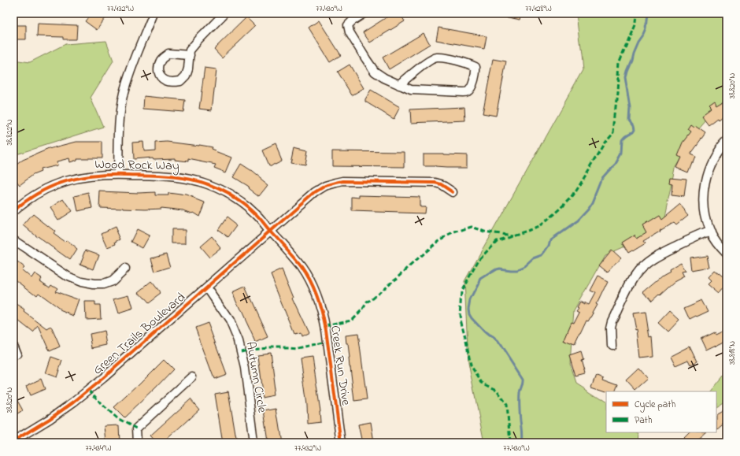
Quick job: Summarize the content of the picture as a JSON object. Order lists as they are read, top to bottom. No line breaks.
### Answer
{"streets":{"street":["Wood Rock Way","Green Trails Boulevard","Creek Run Drive","Autumn Circle"]},"crossings":[["Wood Rock Way","Green Trails Boulevard"],["Wood Rock Way","Creek Run Drive"],["Green Trails Boulevard","Creek Run Drive"],["Green Trails Boulevard","Autumn Circle"]],"legend":["Cycle path","Path"],"coordinates":["77.432°W","77.430°W","77.428°W","38.820°N","38.822°N","38.818°N","77.434°W"]}
